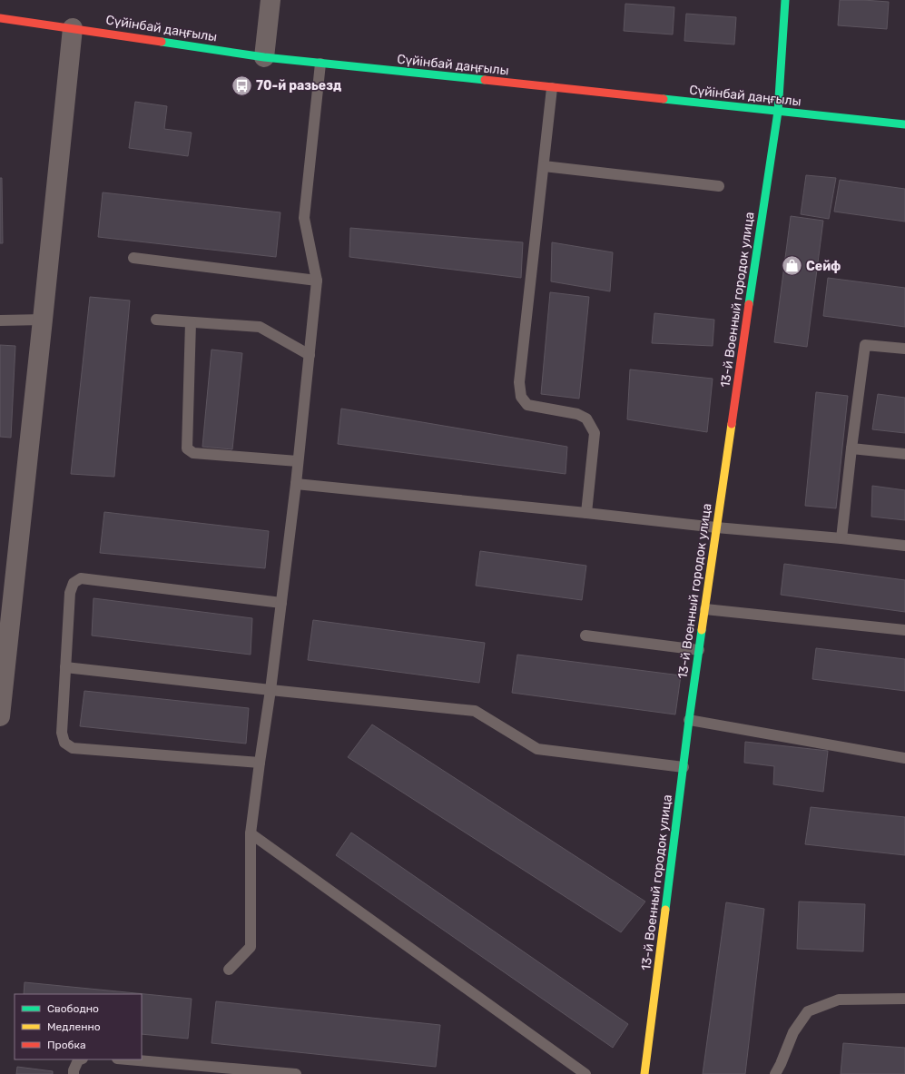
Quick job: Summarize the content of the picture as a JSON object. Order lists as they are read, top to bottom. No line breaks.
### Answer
{"streets":{"street":["Сүйінбай даңғылы","13-й Военный городок улица"]},"crossings":[["Сүйінбай даңғылы","13-й Военный городок улица"]],"places":{"bus stop":["70-й разьезд"],"shop":["Сейф"]},"legend":["Свободно","Медленно","Пробка"]}
